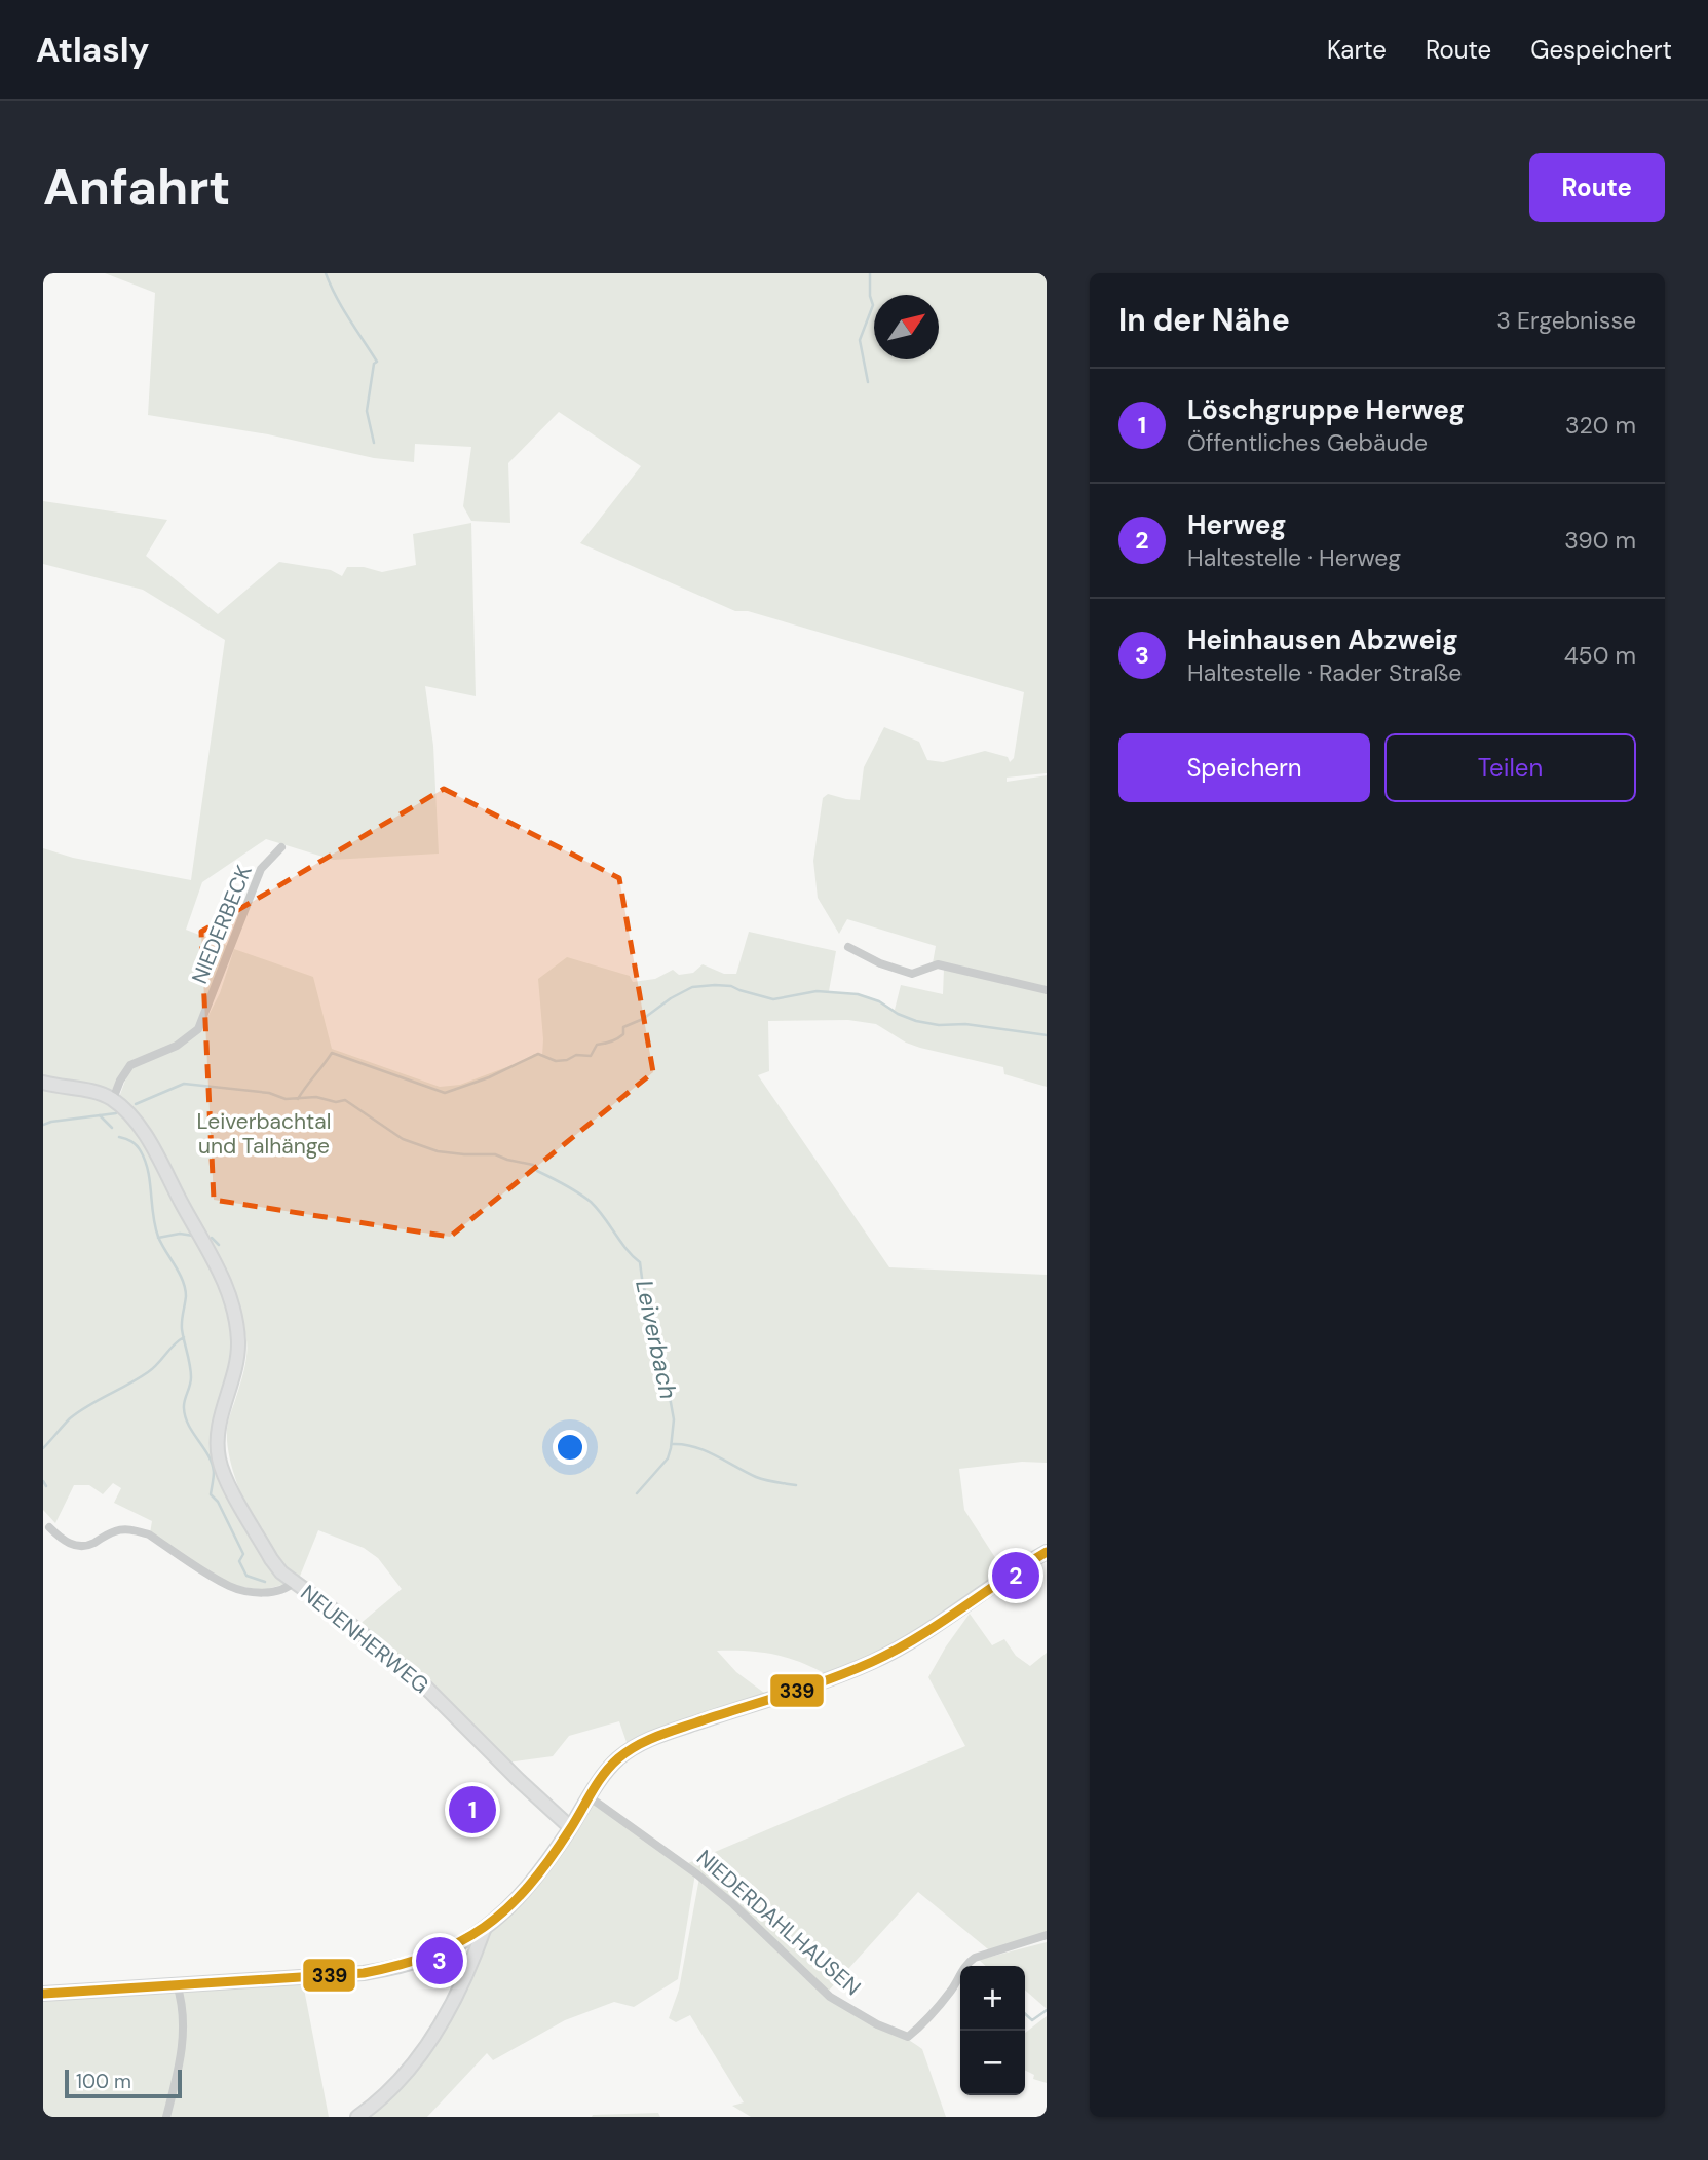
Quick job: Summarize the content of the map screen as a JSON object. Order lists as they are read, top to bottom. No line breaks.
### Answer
{"streets":{"street":["NIEDERBECK","NEUENHERWEG","NIEDERDAHLHAUSEN"]},"water":["Leiverbach"],"parks":["Leiverbachtal und Talhänge"],"lines":["transit line 339"],"scale_bar":"100 m","north":"top right","page":{"header":"Atlasly","nav":["Karte","Route","Gespeichert"],"buttons":["Route",["Speichern","Teilen"]],"title":"Anfahrt","heading":["In der Nähe","3 Ergebnisse"],"list":[{"mark":"1","name":"Löschgruppe Herweg","note":"Öffentliches Gebäude","value":"320 m"},{"mark":"2","name":"Herweg","note":"Haltestelle · Herweg","value":"390 m"},{"mark":"3","name":"Heinhausen Abzweig","note":"Haltestelle · Rader Straße","value":"450 m"}],"pins":["2","1","3"],"map_buttons":["+","−"],"scale":"100 m"}}
